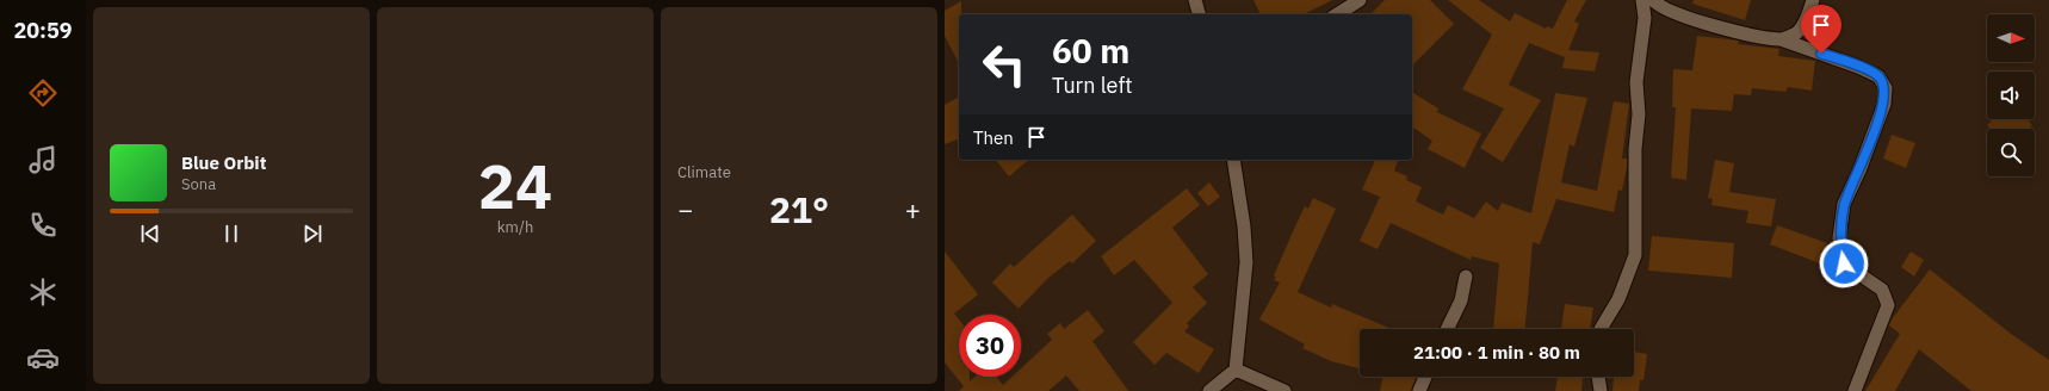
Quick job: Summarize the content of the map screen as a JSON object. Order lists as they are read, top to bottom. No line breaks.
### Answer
{"north":"right","page":{"tabs":"20:59","tile":[["24","km/h"],"Climate"],"turn":["60 m","Turn left"],"then":"Then","song":["Blue Orbit","Sona"],"heat":["−","21°","+"],"limit":"30","trip":"21:00 · 1 min · 80 m"}}
